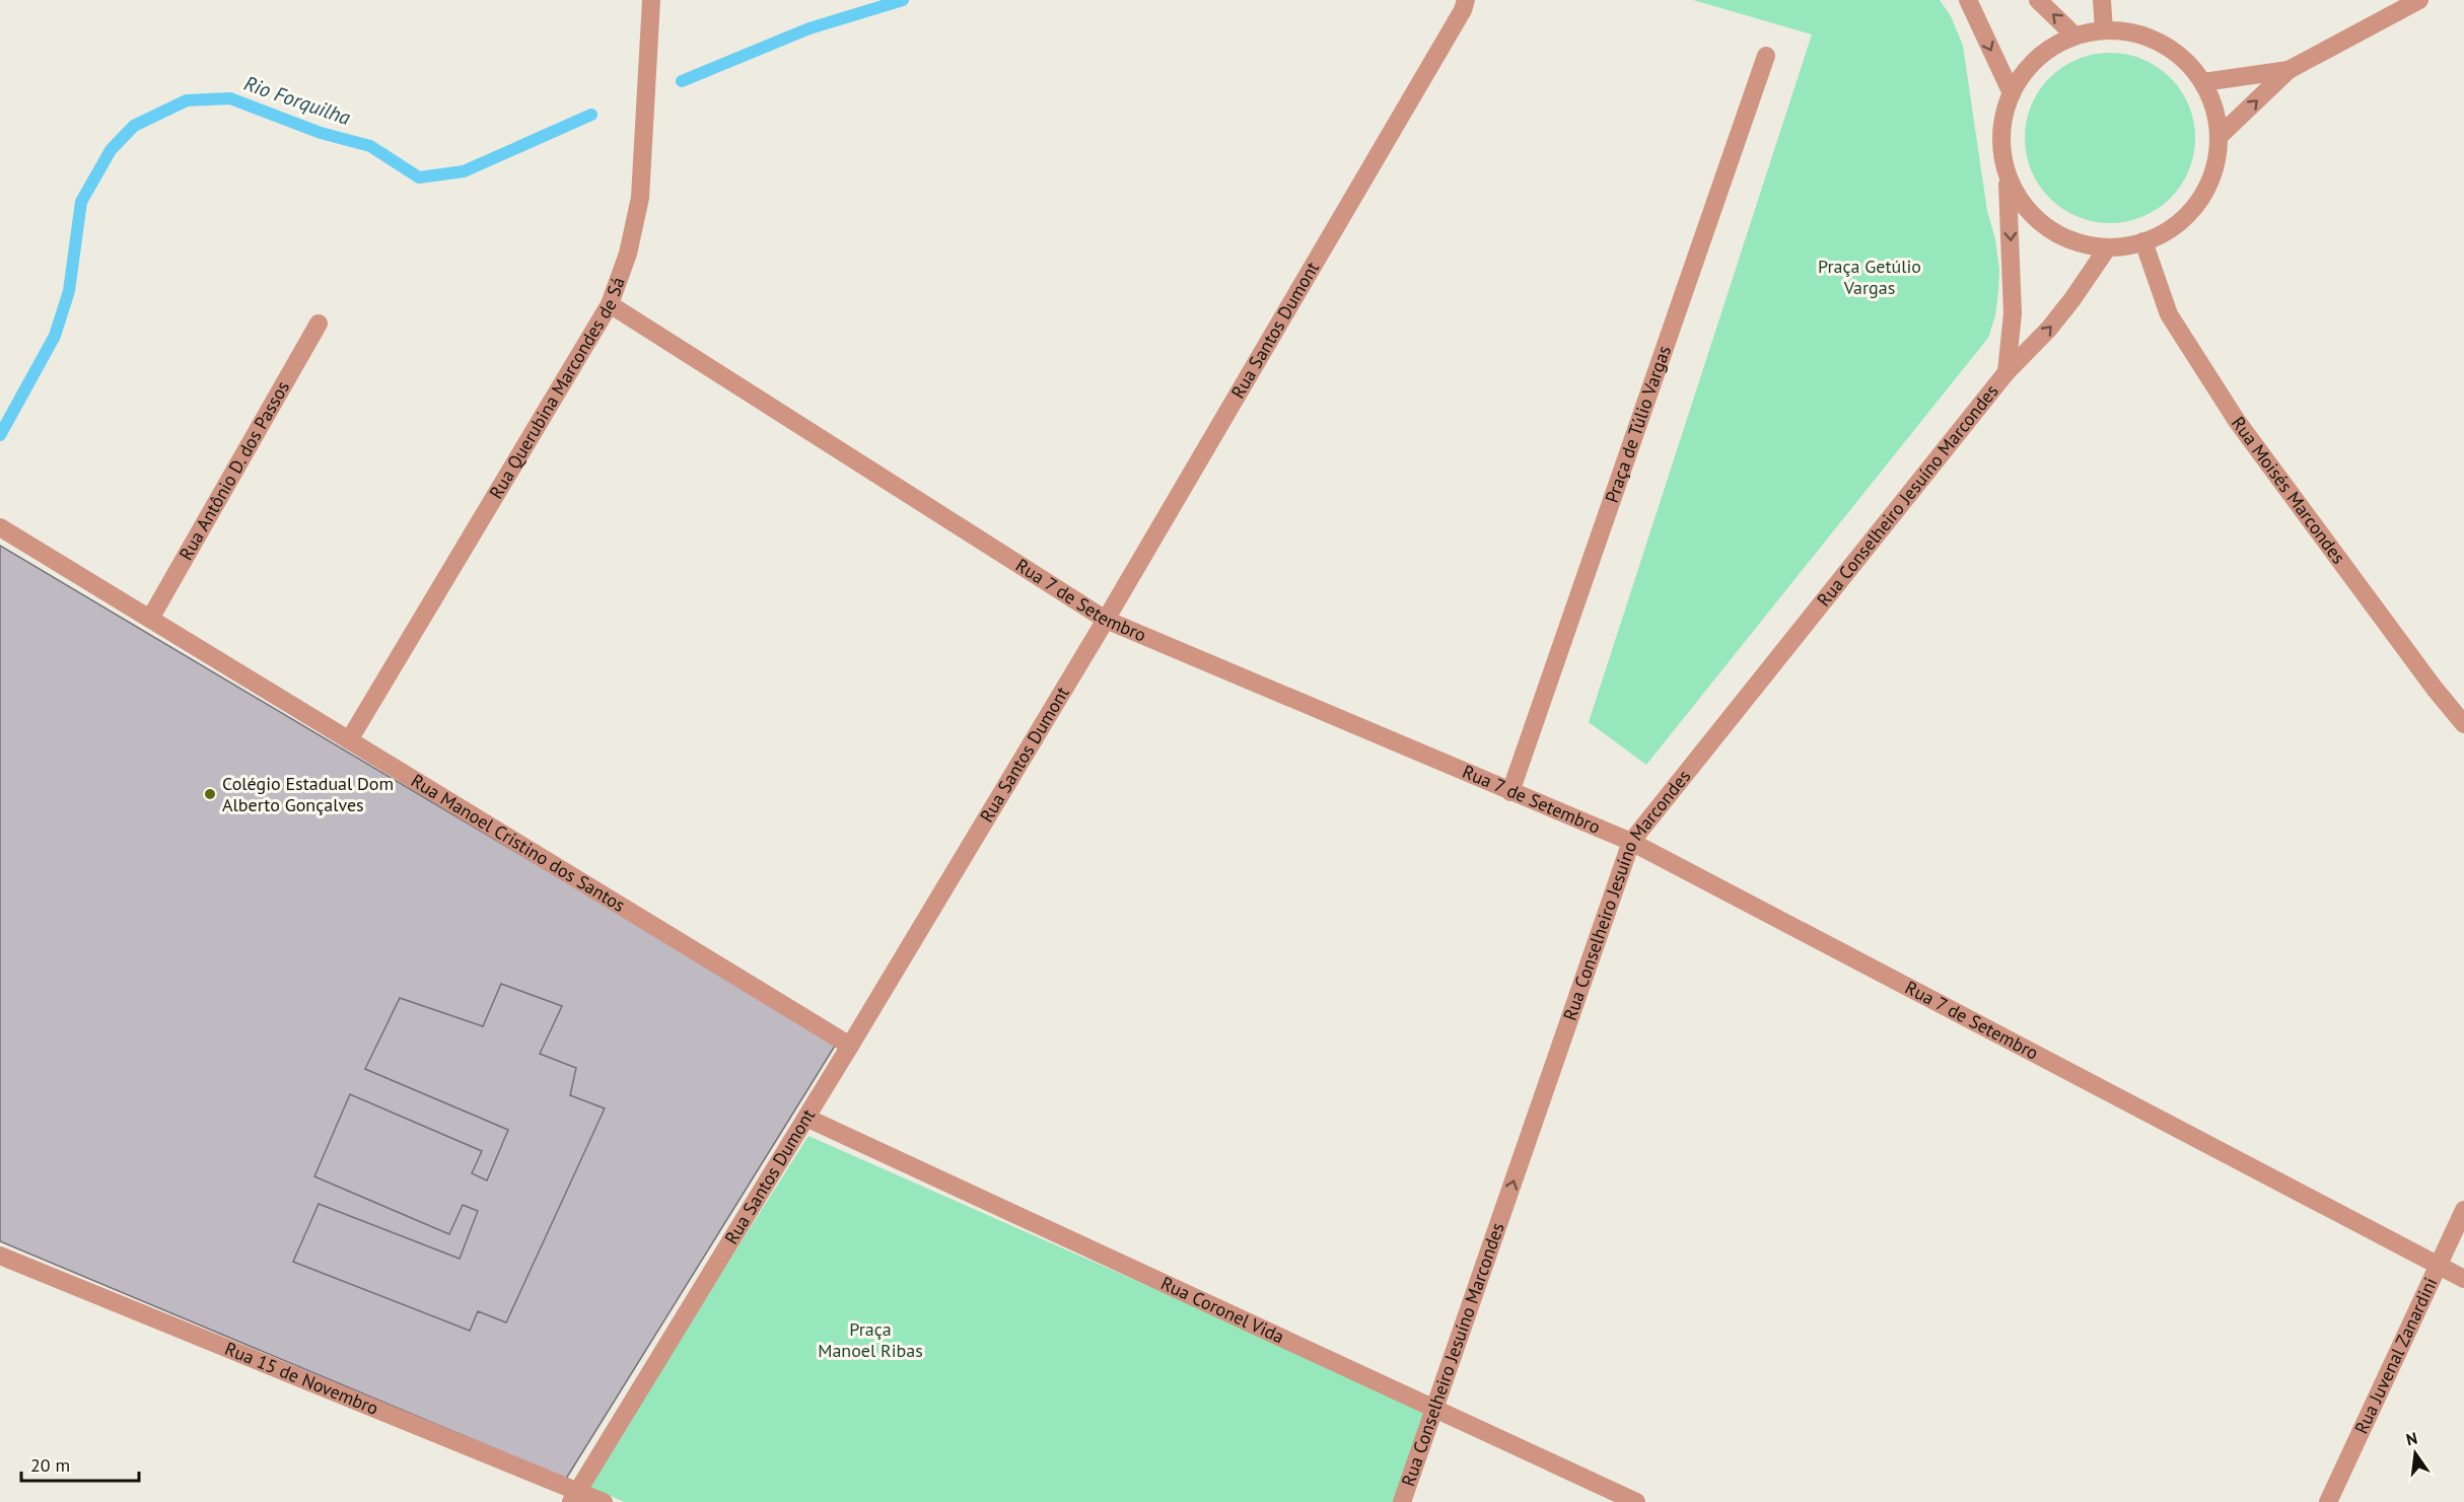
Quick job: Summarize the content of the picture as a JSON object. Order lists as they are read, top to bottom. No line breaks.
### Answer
{"streets":{"street":["Rua Santos Dumont","Rua Querubina Marcondes de Sá","Praça de Túlio Vargas","Rua Antônio D. dos Passos","Rua Moisés Marcondes","Rua Conselheiro Jesuíno Marcondes","Rua 7 de Setembro","Rua Manoel Cristino dos Santos","Rua Coronel Vida","Rua Juvenal Zanardini","Rua 15 de Novembro"]},"crossings":[["Rua Santos Dumont","Rua 7 de Setembro"],["Rua Santos Dumont","Rua Manoel Cristino dos Santos"],["Rua Santos Dumont","Rua Coronel Vida"],["Rua Santos Dumont","Rua 15 de Novembro"],["Rua Querubina Marcondes de Sá","Rua 7 de Setembro"],["Rua Querubina Marcondes de Sá","Rua Manoel Cristino dos Santos"],["Praça de Túlio Vargas","Rua 7 de Setembro"],["Rua Antônio D. dos Passos","Rua Manoel Cristino dos Santos"],["Rua Moisés Marcondes","Rua Conselheiro Jesuíno Marcondes"],["Rua Conselheiro Jesuíno Marcondes","Rua 7 de Setembro"],["Rua Conselheiro Jesuíno Marcondes","Rua Coronel Vida"],["Rua 7 de Setembro","Rua Juvenal Zanardini"]],"water":["Rio Forquilha"],"parks":["Praça Getúlio Vargas","Praça Manoel Ribas"],"places":["Colégio Estadual Dom Alberto Gonçalves"],"scale_bar":"20 m","north":"top"}
